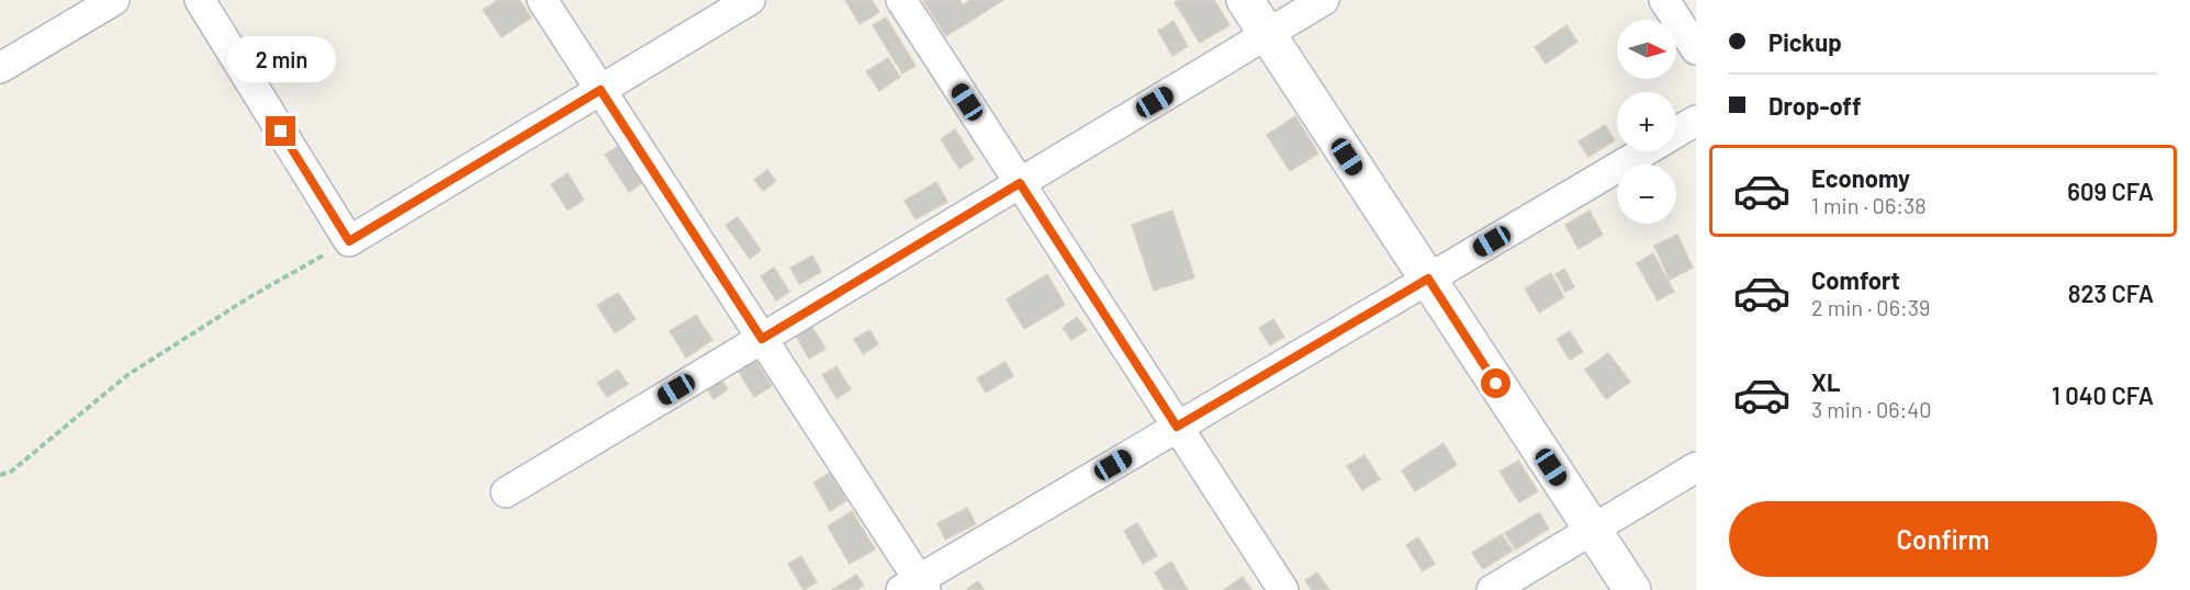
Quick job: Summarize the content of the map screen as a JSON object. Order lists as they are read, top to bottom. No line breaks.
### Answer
{"north":"right","page":{"banner":["Pickup","Drop-off"],"map_buttons":["+","−"],"bubble":"2 min","list":[{"name":"Economy","note":"1 min · 06:38","value":"609 CFA"},{"name":"Comfort","note":"2 min · 06:39","value":"823 CFA"},{"name":"XL","note":"3 min · 06:40","value":"1 040 CFA"}],"buttons":"Confirm"}}
